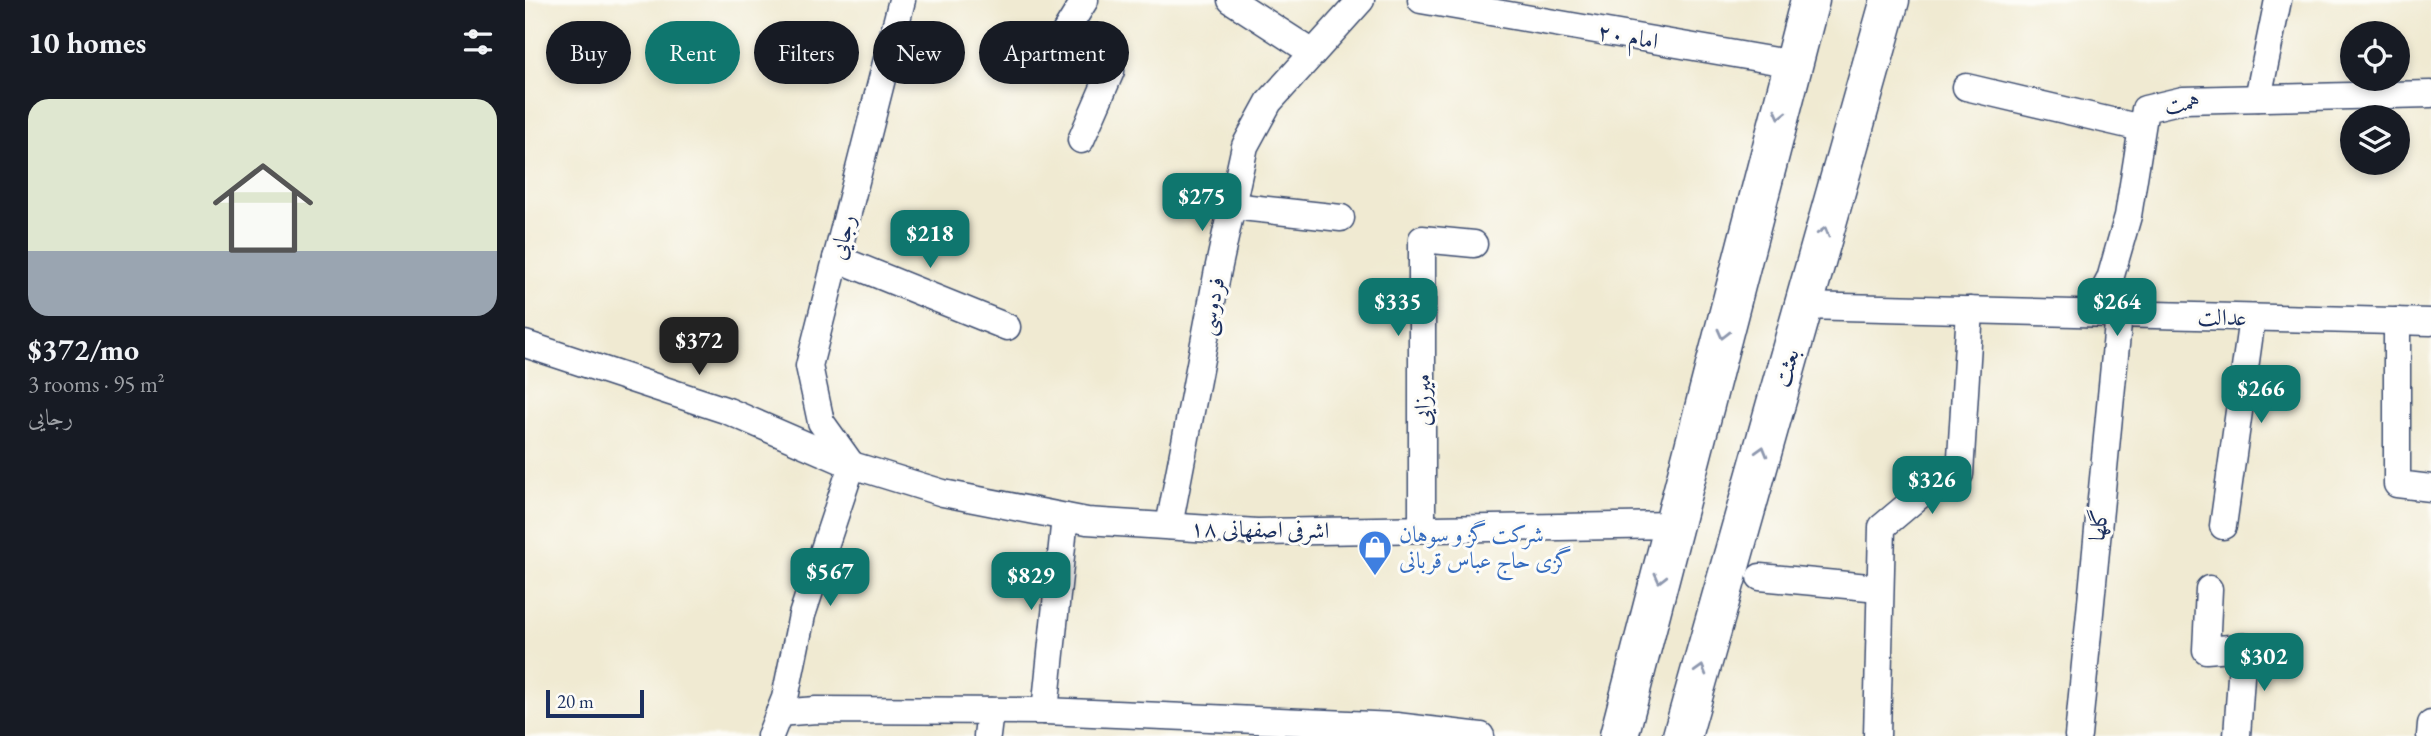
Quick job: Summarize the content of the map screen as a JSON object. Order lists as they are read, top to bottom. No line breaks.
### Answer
{"streets":{"main road":["بعثت"],"street":["امام ۲۰","همت","رجایی","فردوسی","عدالت","میرزایی","گلها","اشرفی اصفهانی ۱۸"]},"crossings":[["همت","عدالت"],["رجایی","اشرفی اصفهانی ۱۸"],["فردوسی","اشرفی اصفهانی ۱۸"],["عدالت","بعثت"],["عدالت","گلها"],["میرزایی","اشرفی اصفهانی ۱۸"]],"places":{"shop":["شرکت گز و سوهان گزی حاج عباس قربانی"]},"scale_bar":"20 m","page":{"heading":"10 homes","chip":["Buy","Rent","Filters","New","Apartment"],"list":[{"name":"$372/mo","note":"3 rooms · 95 m² · رجایی"}],"price":["$275","$218","$335","$264","$372","$266","$326","$567","$829","$302"],"scale":"20 m"}}
